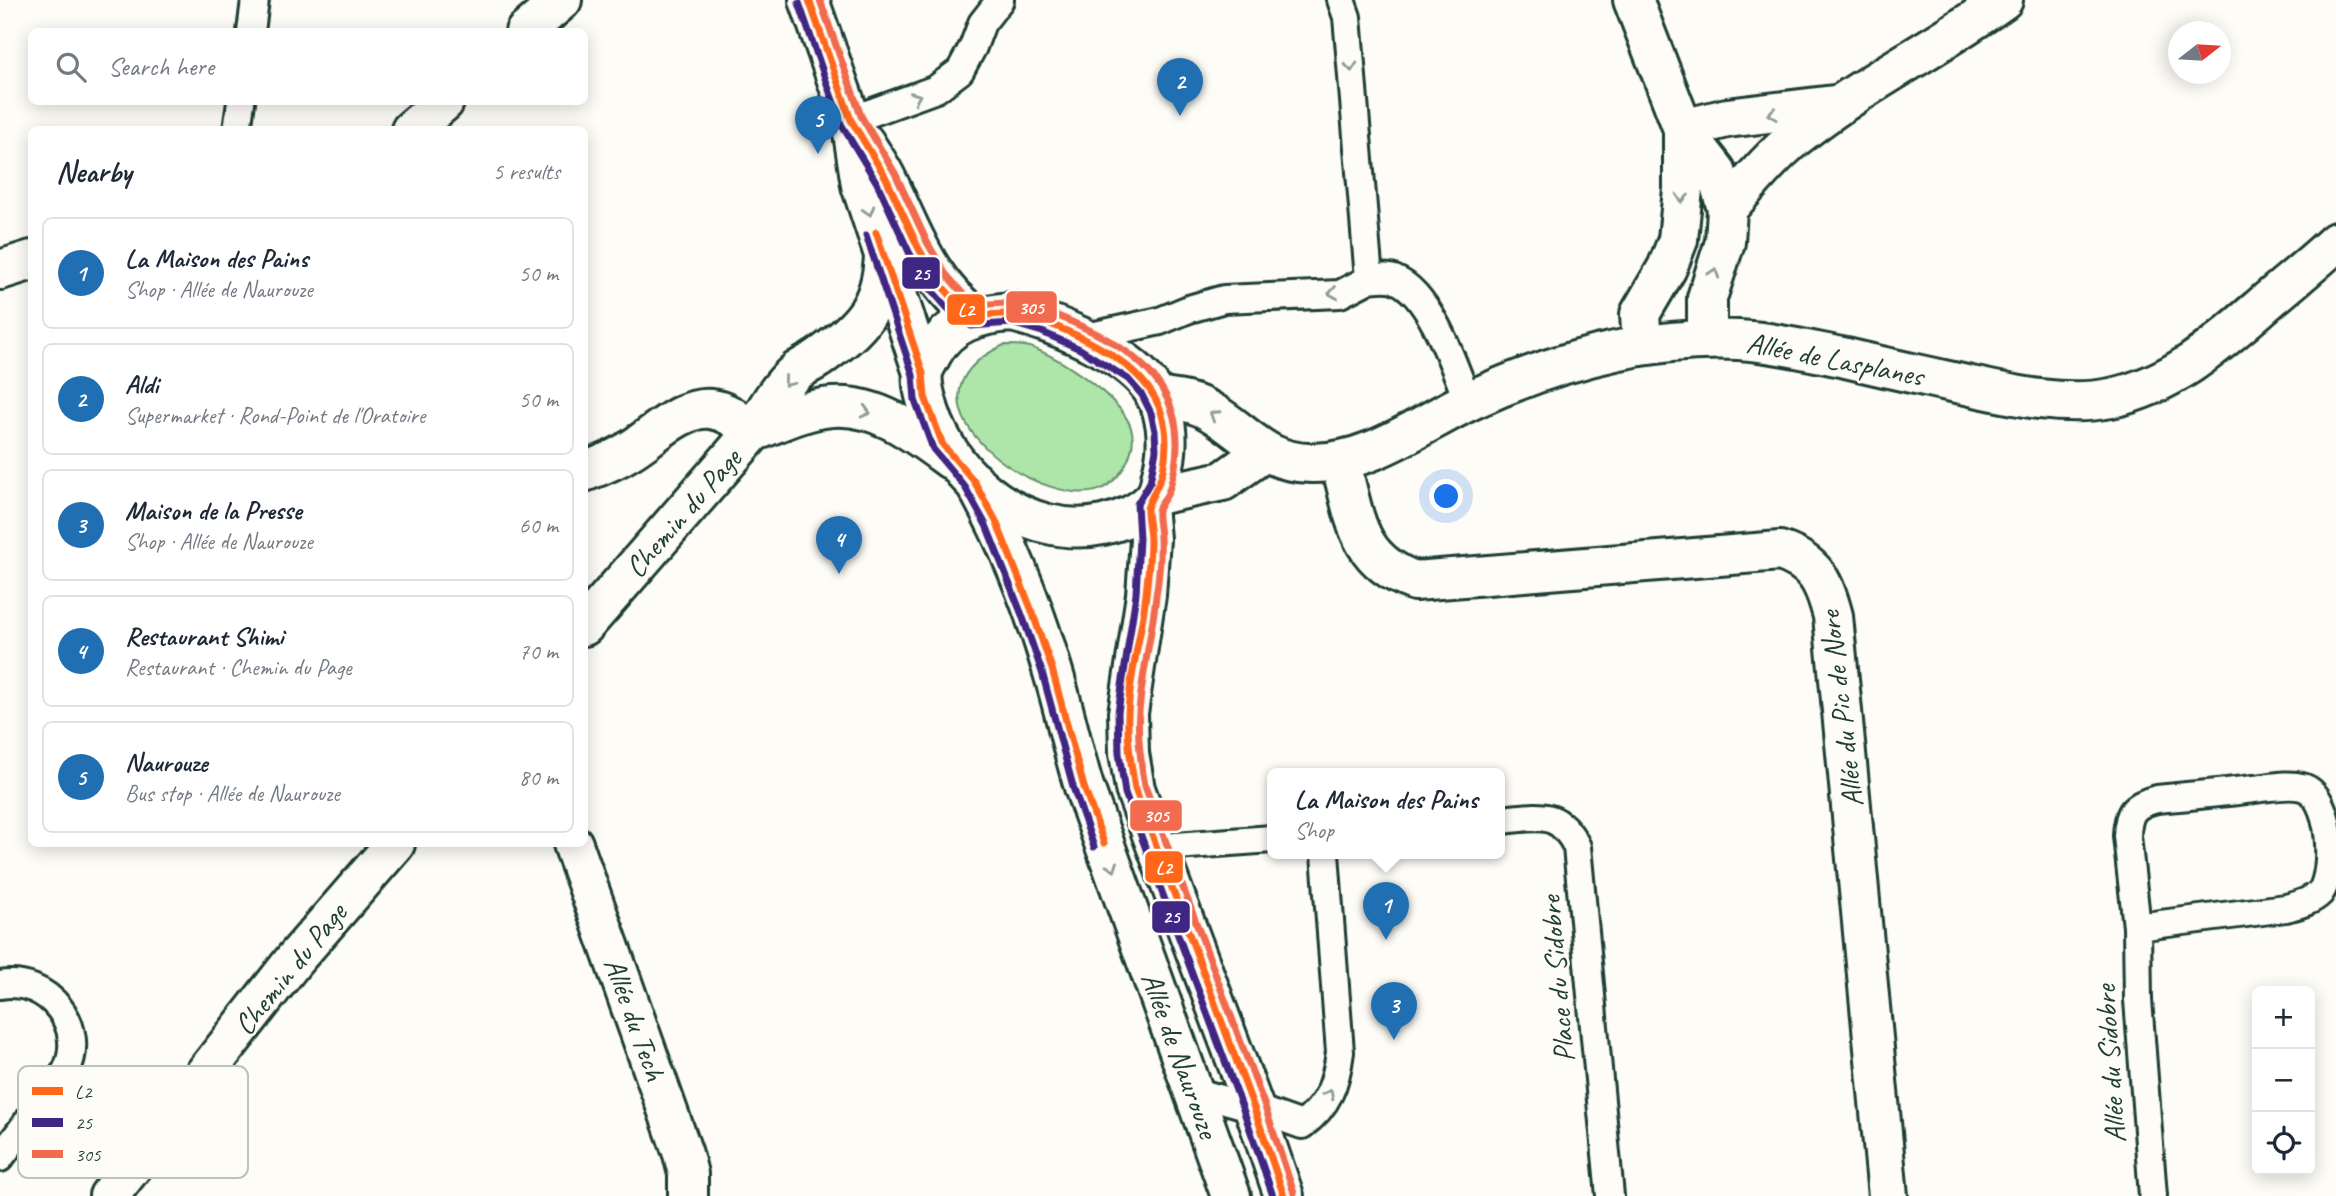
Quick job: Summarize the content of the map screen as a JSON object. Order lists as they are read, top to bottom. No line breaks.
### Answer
{"streets":{"street":["Allée de Lasplanes","Chemin du Page","Allée du Pic de Nore","Allée du Tech","Allée de Naurouze"],"lane":["Place du Sidobre","Allée du Sidobre"]},"crossings":[["Allée de Lasplanes","Chemin du Page"],["Allée de Lasplanes","Allée du Pic de Nore"],["Allée de Lasplanes","Allée de Naurouze"],["Chemin du Page","Allée de Naurouze"]],"lines":["transit line L2","transit line 305","transit line 25"],"legend":["L2","25","305"],"north":"right","page":{"search":"Search here","pins":["2","5","4","1","3"],"heading":["Nearby","5 results"],"list":[{"mark":"1","name":"La Maison des Pains","note":"Shop · Allée de Naurouze","value":"50 m"},{"mark":"2","name":"Aldi","note":"Supermarket · Rond-Point de l'Oratoire","value":"50 m"},{"mark":"3","name":"Maison de la Presse","note":"Shop · Allée de Naurouze","value":"60 m"},{"mark":"4","name":"Restaurant Shimi","note":"Restaurant · Chemin du Page","value":"70 m"},{"mark":"5","name":"Naurouze","note":"Bus stop · Allée de Naurouze","value":"80 m"}],"popup":["La Maison des Pains","Shop"],"map_buttons":["+","−"]}}
